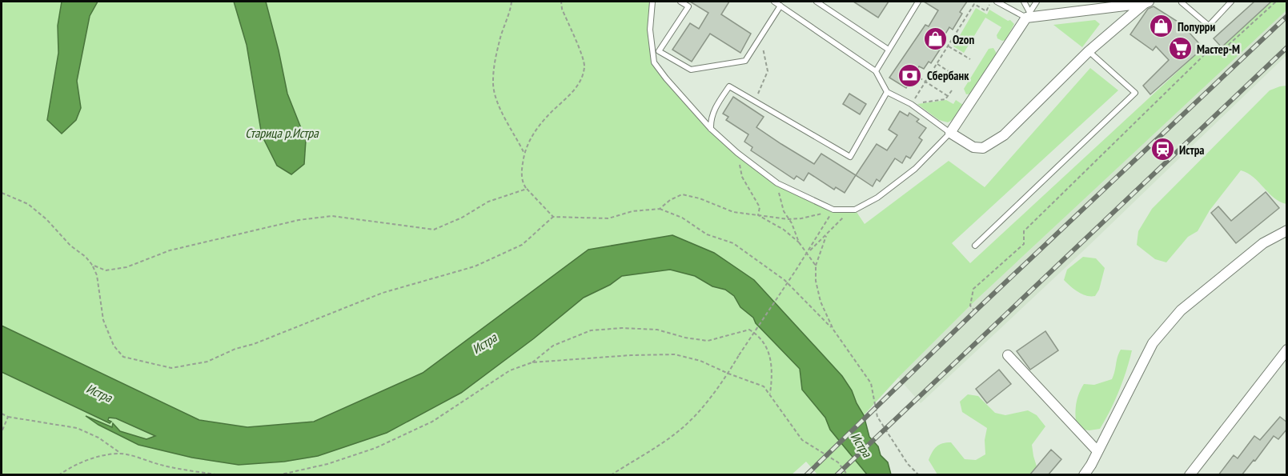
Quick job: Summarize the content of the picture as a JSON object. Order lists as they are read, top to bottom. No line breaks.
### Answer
{"water":["Старица р.Истра","Истра"],"places":{"shop":["Попурри","Ozon"],"supermarket":["Мастер-М"],"bank":["Сбербанк"],"station":["Истра"]}}
